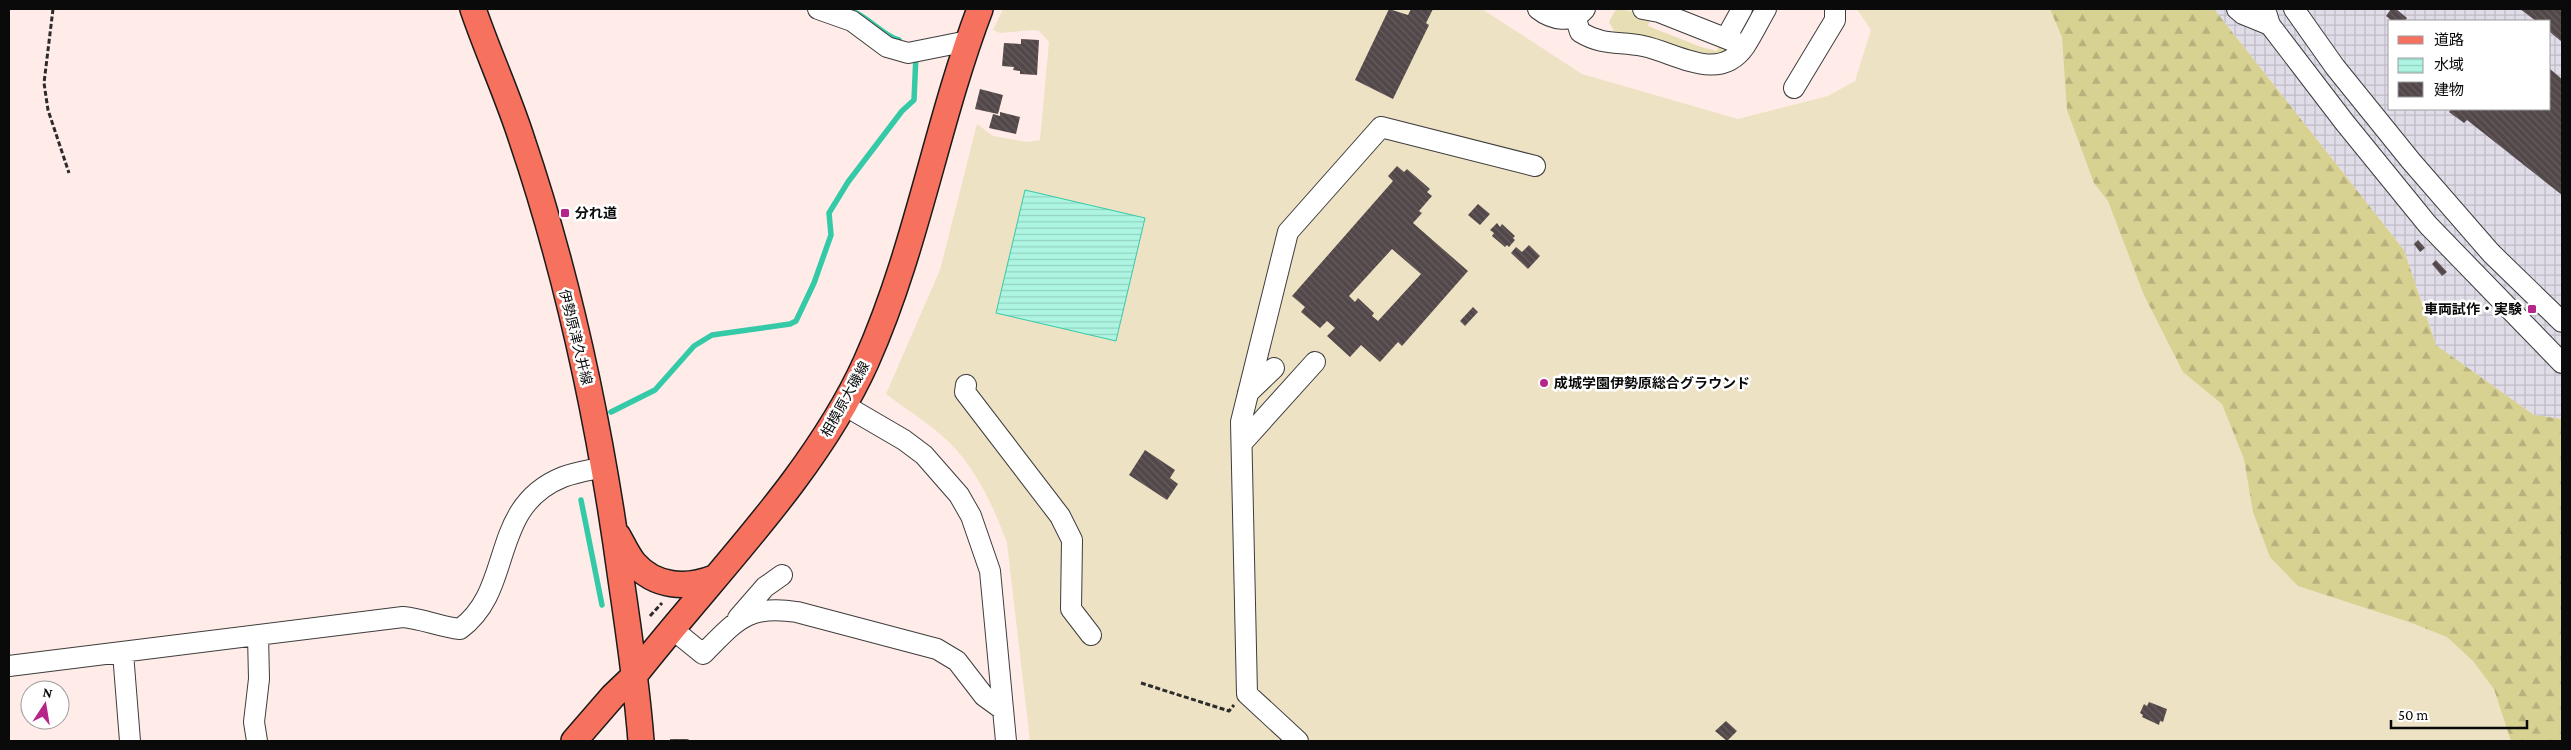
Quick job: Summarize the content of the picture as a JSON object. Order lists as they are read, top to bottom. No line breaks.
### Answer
{"streets":{"main road":["伊勢原津久井線","相模原大磯線"]},"crossings":[["伊勢原津久井線","相模原大磯線"]],"places":{"transit":["分れ道","車両試作・実験"],"other":["成城学園伊勢原総合グラウンド"]},"legend":["道路","水域","建物"],"scale_bar":"50 m","north":"top"}
